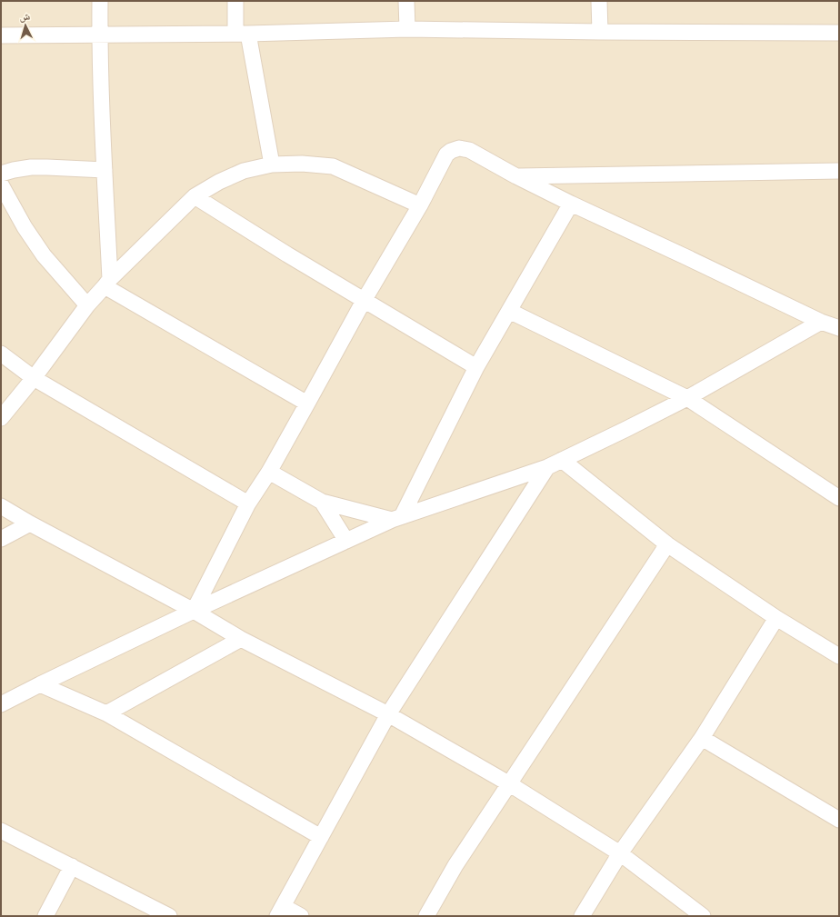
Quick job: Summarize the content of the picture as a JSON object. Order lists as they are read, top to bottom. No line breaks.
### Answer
{"north":"top"}
